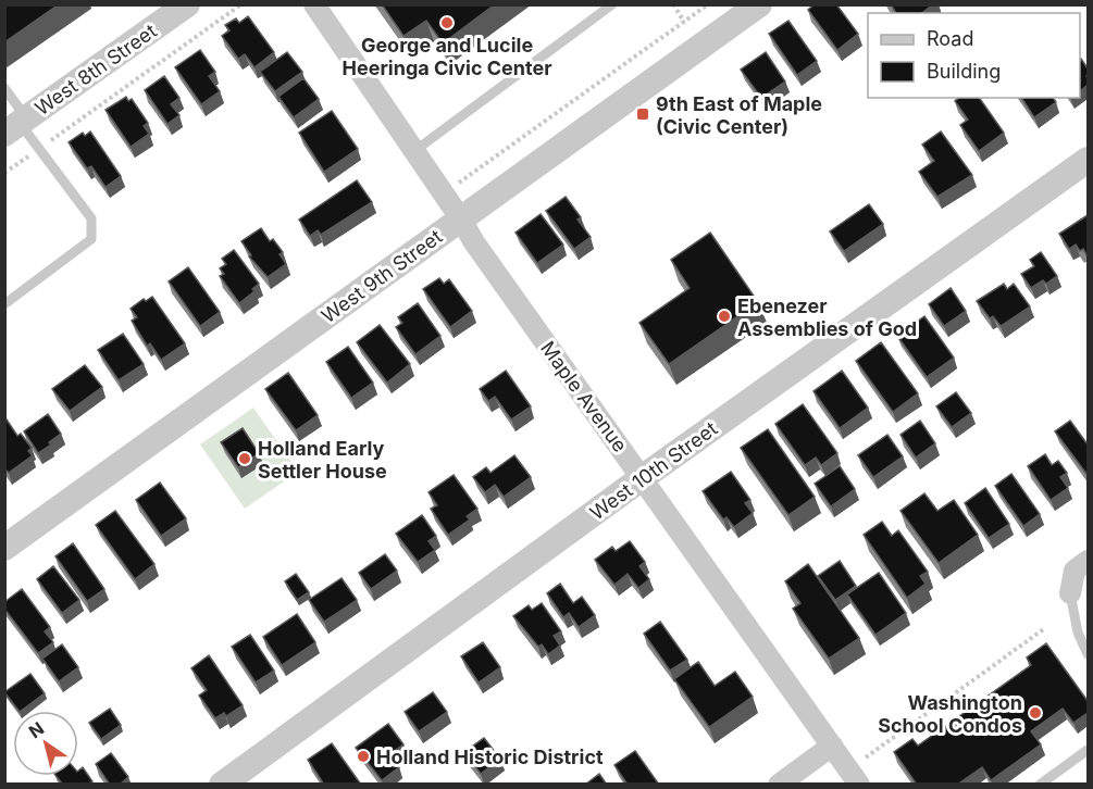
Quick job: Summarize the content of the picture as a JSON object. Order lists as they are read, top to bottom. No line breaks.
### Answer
{"streets":{"street":["West 8th Street","West 9th Street","Maple Avenue","West 10th Street"]},"crossings":[["West 9th Street","Maple Avenue"],["Maple Avenue","West 10th Street"]],"places":{"other":["George and Lucile Heeringa Civic Center","Ebenezer Assemblies of God","Holland Early Settler House","Washington School Condos","Holland Historic District"],"transit":["9th East of Maple (Civic Center)"]},"legend":["Road","Building"],"north":"top left"}
